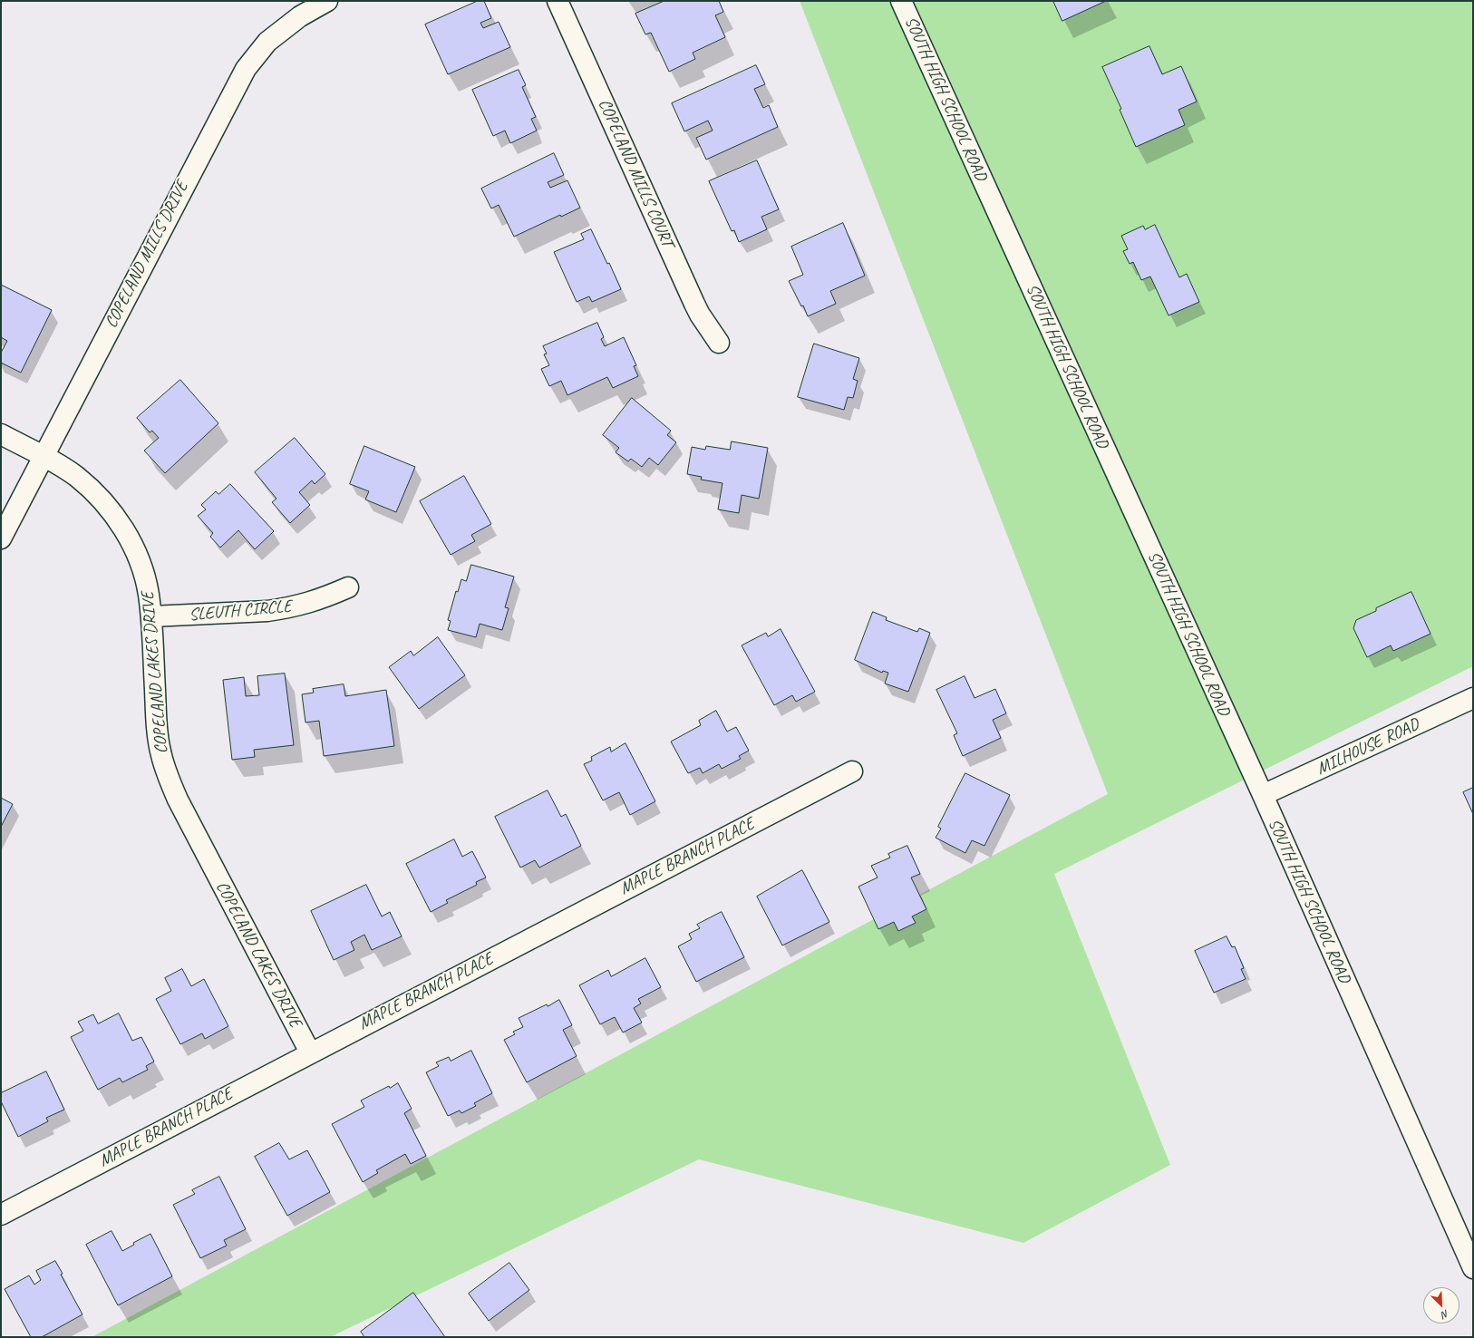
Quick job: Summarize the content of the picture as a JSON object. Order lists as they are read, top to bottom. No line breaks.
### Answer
{"streets":{"street":["SOUTH HIGH SCHOOL ROAD","COPELAND MILLS COURT","COPELAND MILLS DRIVE","SLEUTH CIRCLE","COPELAND LAKES DRIVE","MILHOUSE ROAD","MAPLE BRANCH PLACE"]},"crossings":[["SOUTH HIGH SCHOOL ROAD","MILHOUSE ROAD"],["COPELAND MILLS DRIVE","COPELAND LAKES DRIVE"],["SLEUTH CIRCLE","COPELAND LAKES DRIVE"],["COPELAND LAKES DRIVE","MAPLE BRANCH PLACE"]],"north":"bottom right"}
